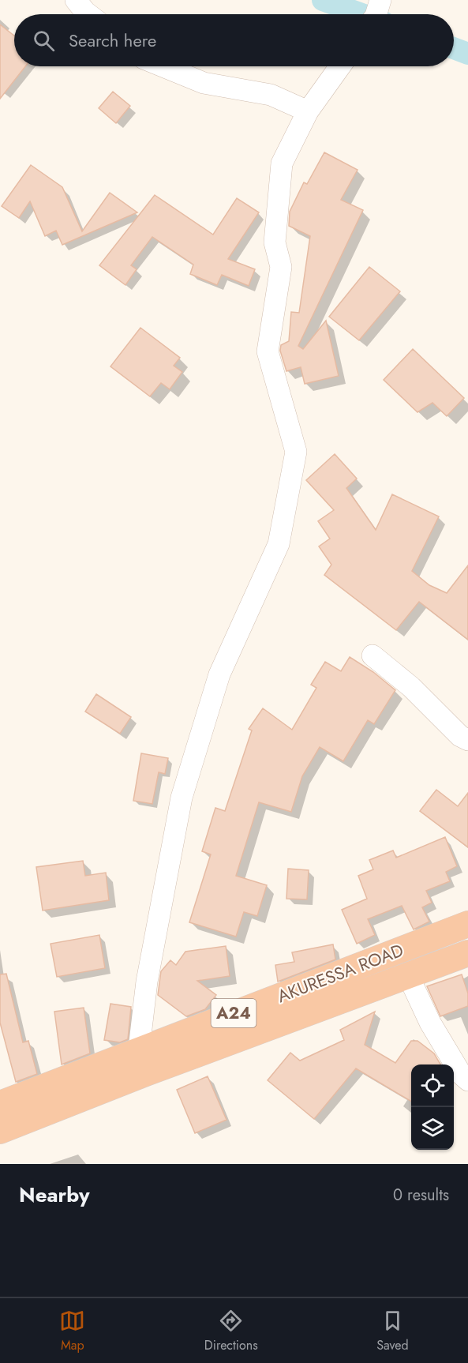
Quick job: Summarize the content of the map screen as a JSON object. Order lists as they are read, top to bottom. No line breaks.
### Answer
{"streets":{"highway":["AKURESSA ROAD","A24"]},"page":{"search":"Search here","heading":["Nearby","0 results"],"nav":["Map","Directions","Saved"]}}
